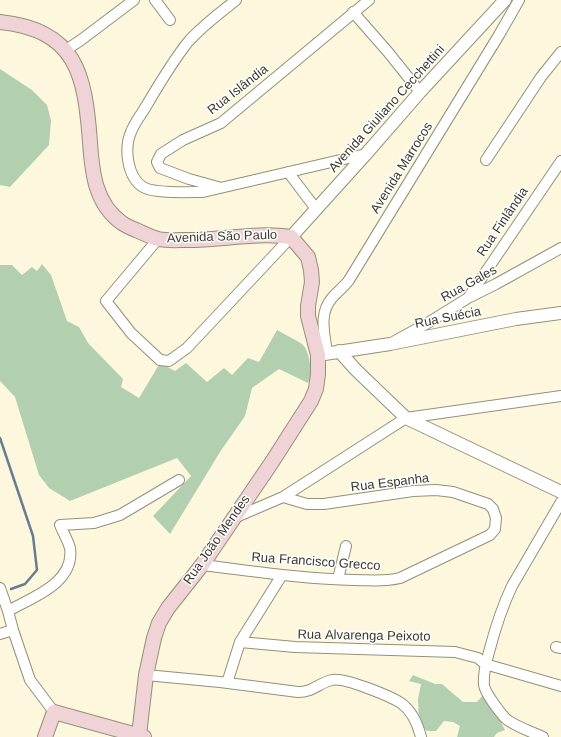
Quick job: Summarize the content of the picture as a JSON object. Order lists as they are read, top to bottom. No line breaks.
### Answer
{"streets":{"main road":["Avenida São Paulo","Rua João Mendes"],"street":["Rua Islândia","Avenida Giuliano Cecchettini","Avenida Marrocos","Rua Finlândia","Rua Gales","Rua Suécia","Rua Espanha","Rua Francisco Grecco","Rua Alvarenga Peixoto"]},"crossings":[["Avenida Giuliano Cecchettini","Avenida São Paulo"],["Avenida Marrocos","Avenida São Paulo"],["Avenida Marrocos","Rua Suécia"],["Avenida Marrocos","Rua João Mendes"],["Rua Finlândia","Rua Gales"],["Avenida São Paulo","Rua Suécia"],["Avenida São Paulo","Rua João Mendes"],["Rua Gales","Rua Suécia"],["Rua Suécia","Rua João Mendes"],["Rua Espanha","Rua Francisco Grecco"],["Rua João Mendes","Rua Francisco Grecco"]]}
